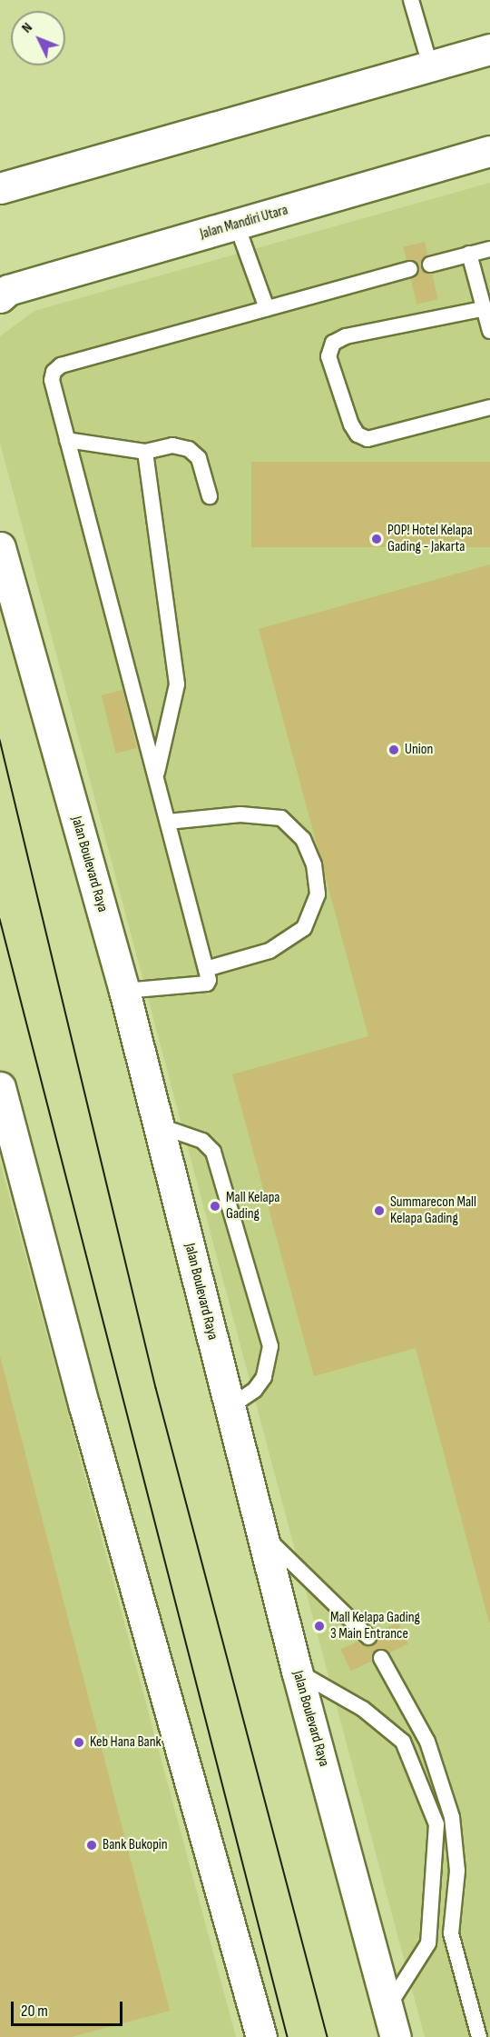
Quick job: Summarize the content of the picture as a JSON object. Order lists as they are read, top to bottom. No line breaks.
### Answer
{"streets":{"main road":["Jalan Mandiri Utara","Jalan Boulevard Raya"]},"places":["POP! Hotel Kelapa Gading - Jakarta","Union","Mall Kelapa Gading","Summarecon Mall Kelapa Gading","Mall Kelapa Gading 3 Main Entrance","Keb Hana Bank","Bank Bukopin"],"scale_bar":"20 m","north":"top left"}
